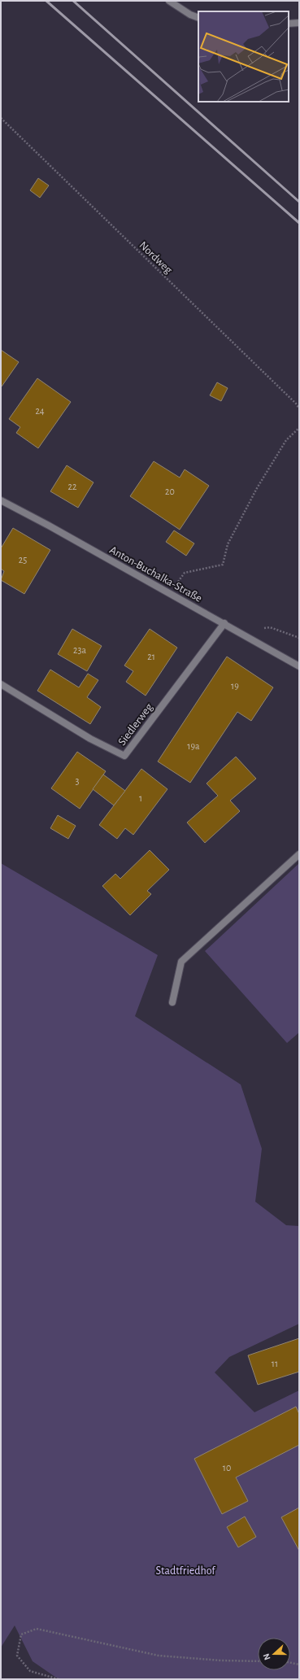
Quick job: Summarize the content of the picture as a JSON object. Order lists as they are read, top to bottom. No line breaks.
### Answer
{"streets":{"street":["Anton-Buchalka-Straße","Siedlerweg"],"path":["Nordweg"]},"crossings":[["Anton-Buchalka-Straße","Siedlerweg"]],"parks":["Stadtfriedhof"],"house_numbers":["24","22","20","25","23a","21","19","19a","3","1","11","10"],"north":"left"}
